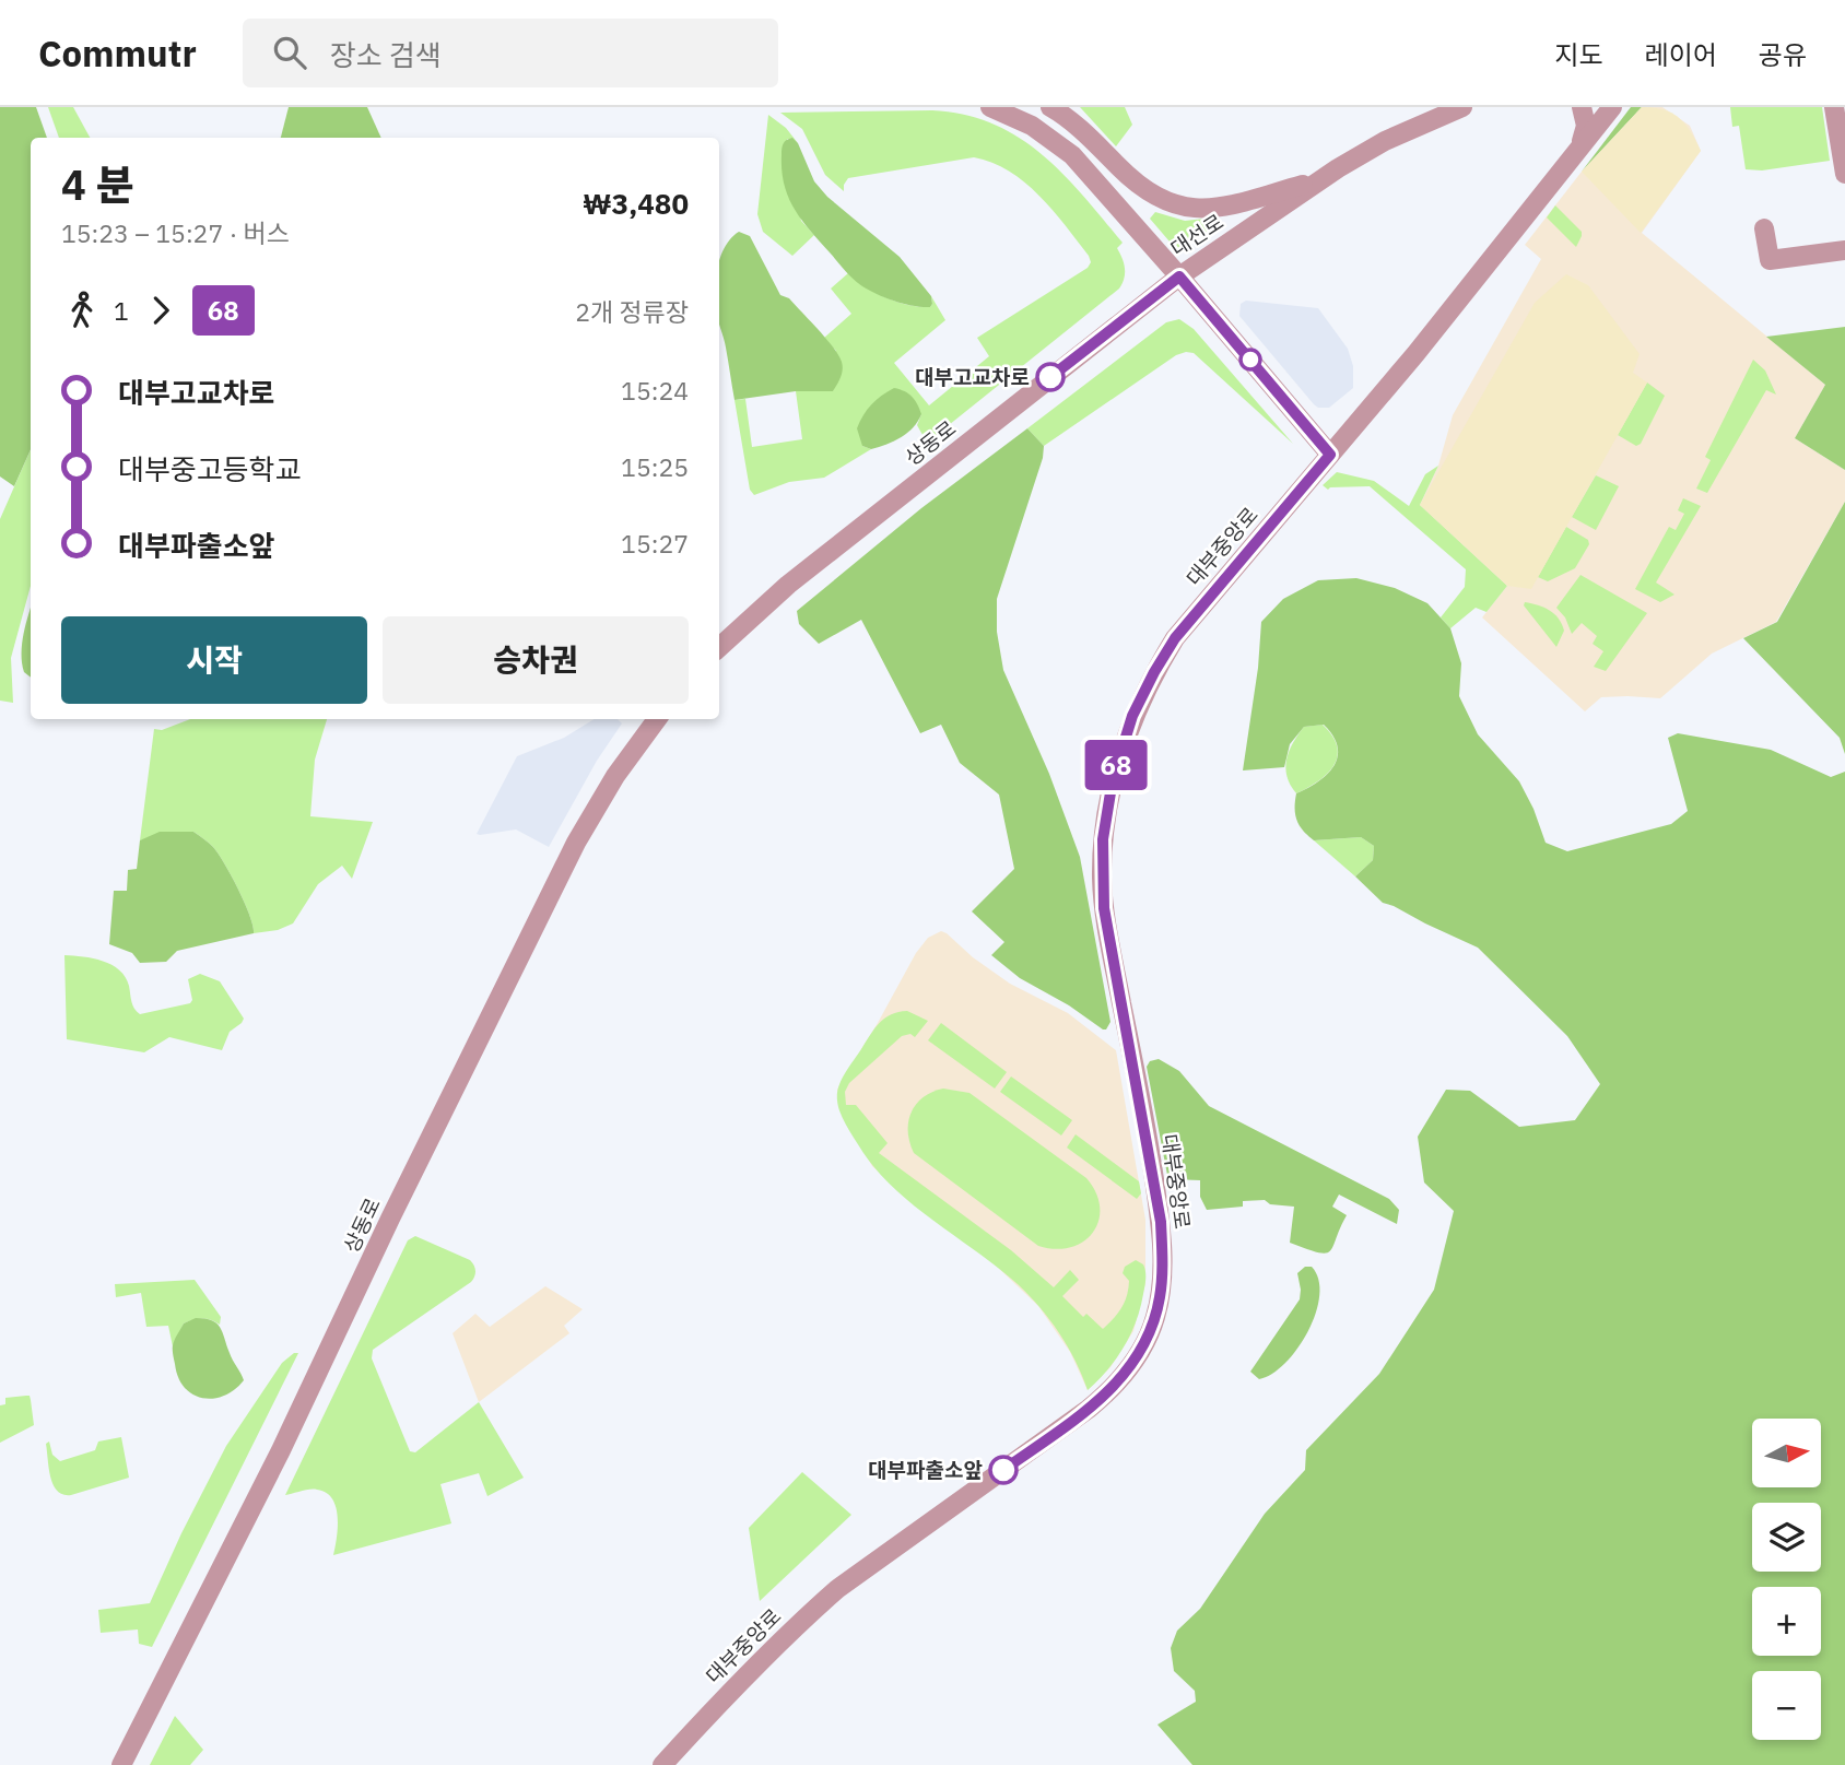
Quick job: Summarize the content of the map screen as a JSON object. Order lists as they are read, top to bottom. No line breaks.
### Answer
{"streets":{"street":["대선로","상동로","대부중앙로"]},"crossings":[["대선로","상동로"]],"places":["대부고교차로","대부파출소앞"],"lines":["bus line 68"],"north":"right","page":{"header":"Commutr","search":"장소 검색","nav":["지도","레이어","공유"],"on_map":"68","heading":["4 분","15:23 – 15:27 · 버스","₩3,480"],"legs":["1","68","2개 정류장"],"list":[{"name":"대부고교차로","value":"15:24"},{"name":"대부중고등학교","value":"15:25"},{"name":"대부파출소앞","value":"15:27"}],"buttons":["시작","승차권"],"map_buttons":["+","−"]}}
